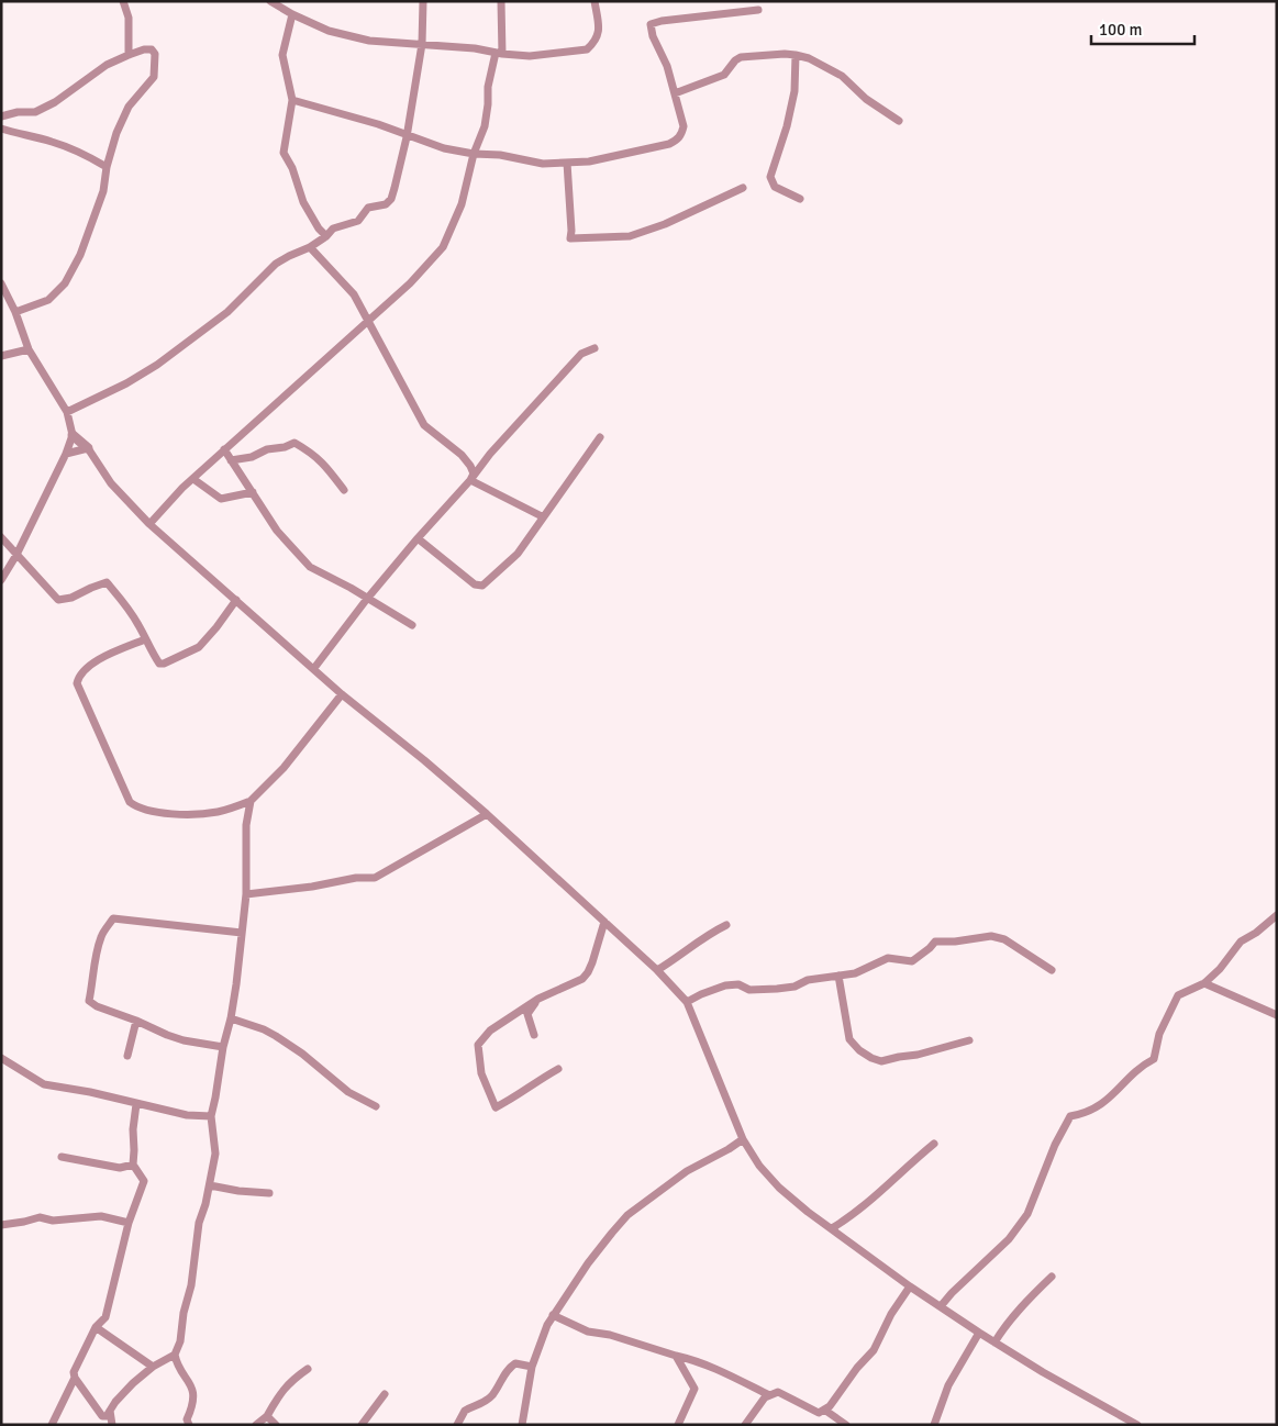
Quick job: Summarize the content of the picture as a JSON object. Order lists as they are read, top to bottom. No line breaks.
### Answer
{"scale_bar":"100 m"}
